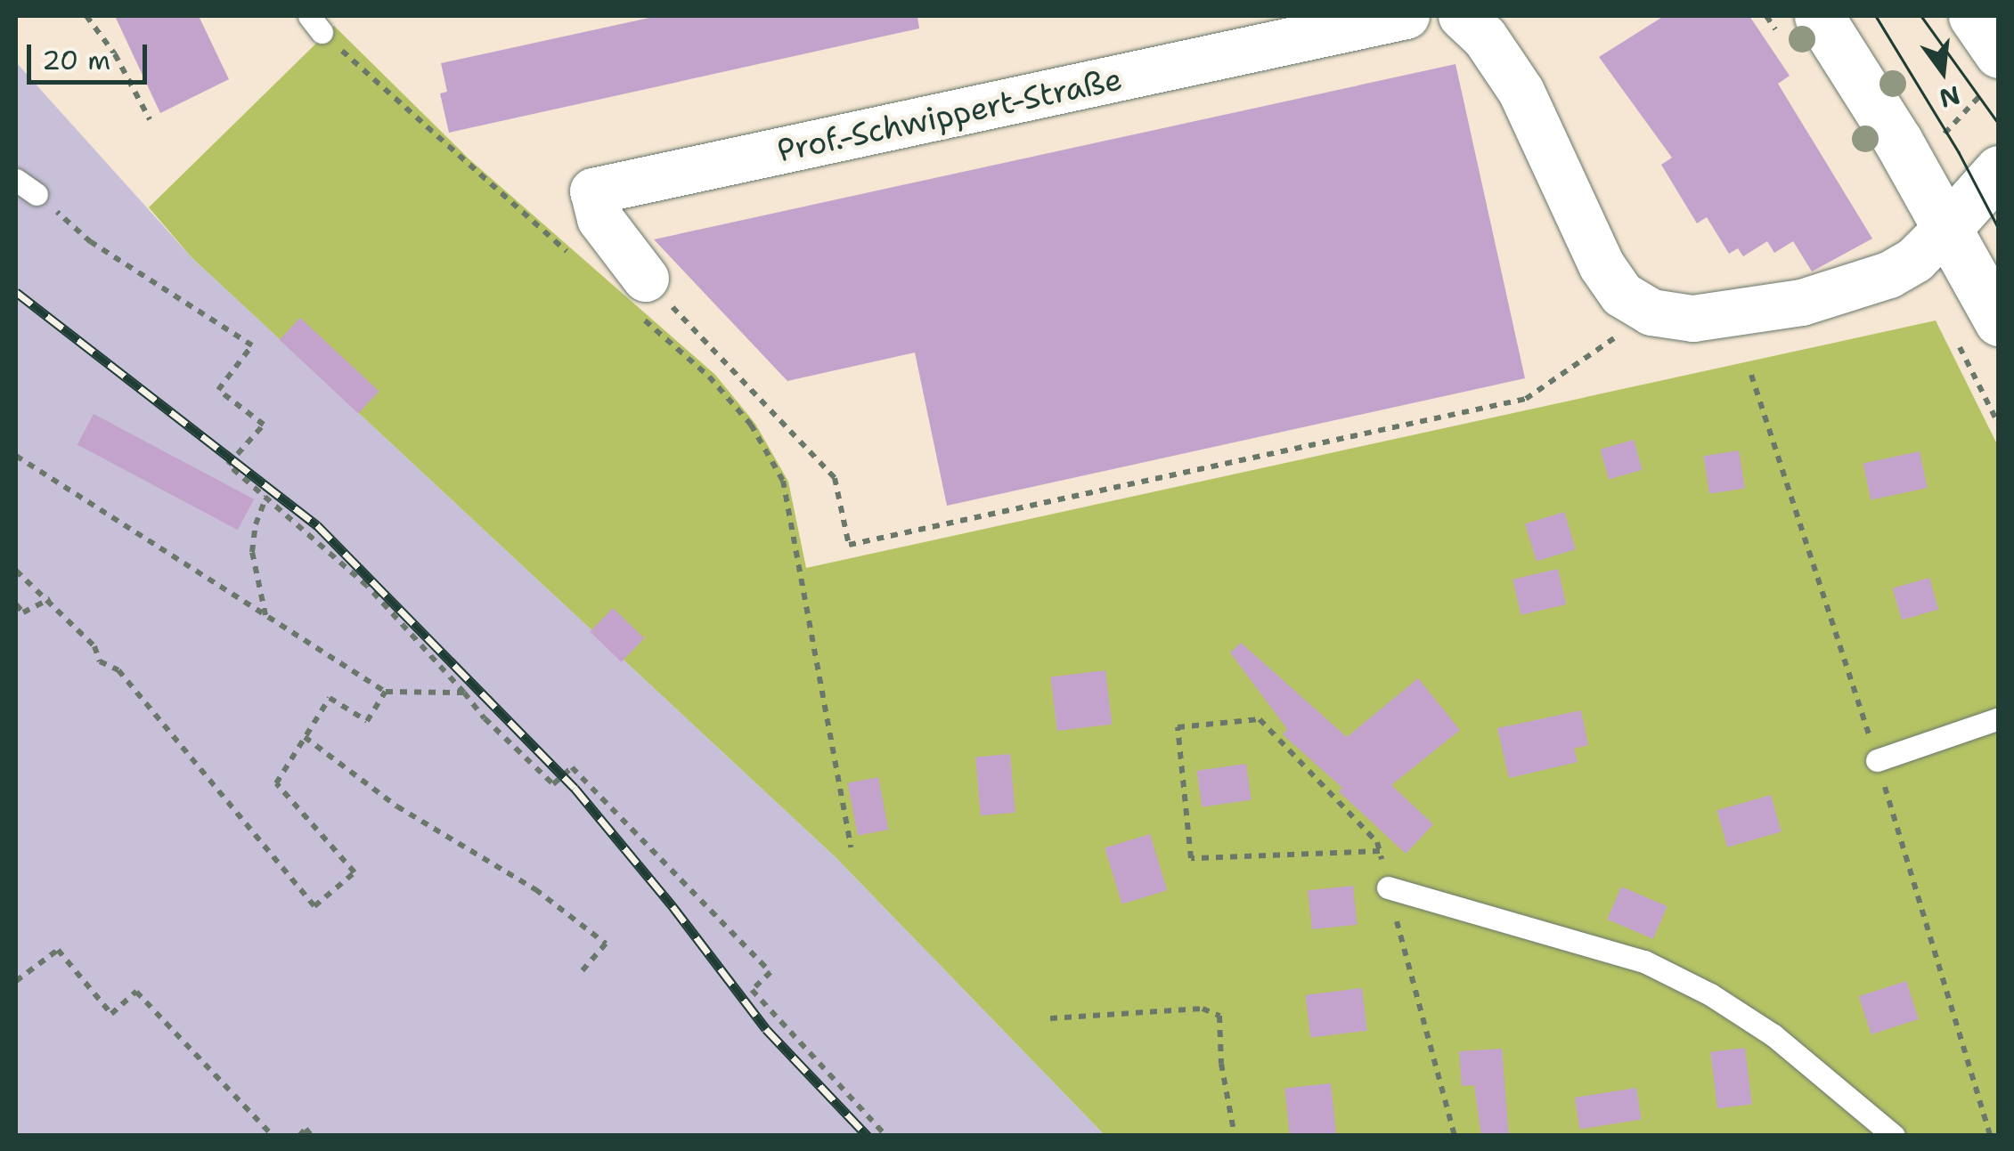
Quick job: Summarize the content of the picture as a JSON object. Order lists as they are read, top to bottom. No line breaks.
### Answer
{"streets":{"street":["Prof.-Schwippert-Straße"]},"scale_bar":"20 m","north":"bottom"}
